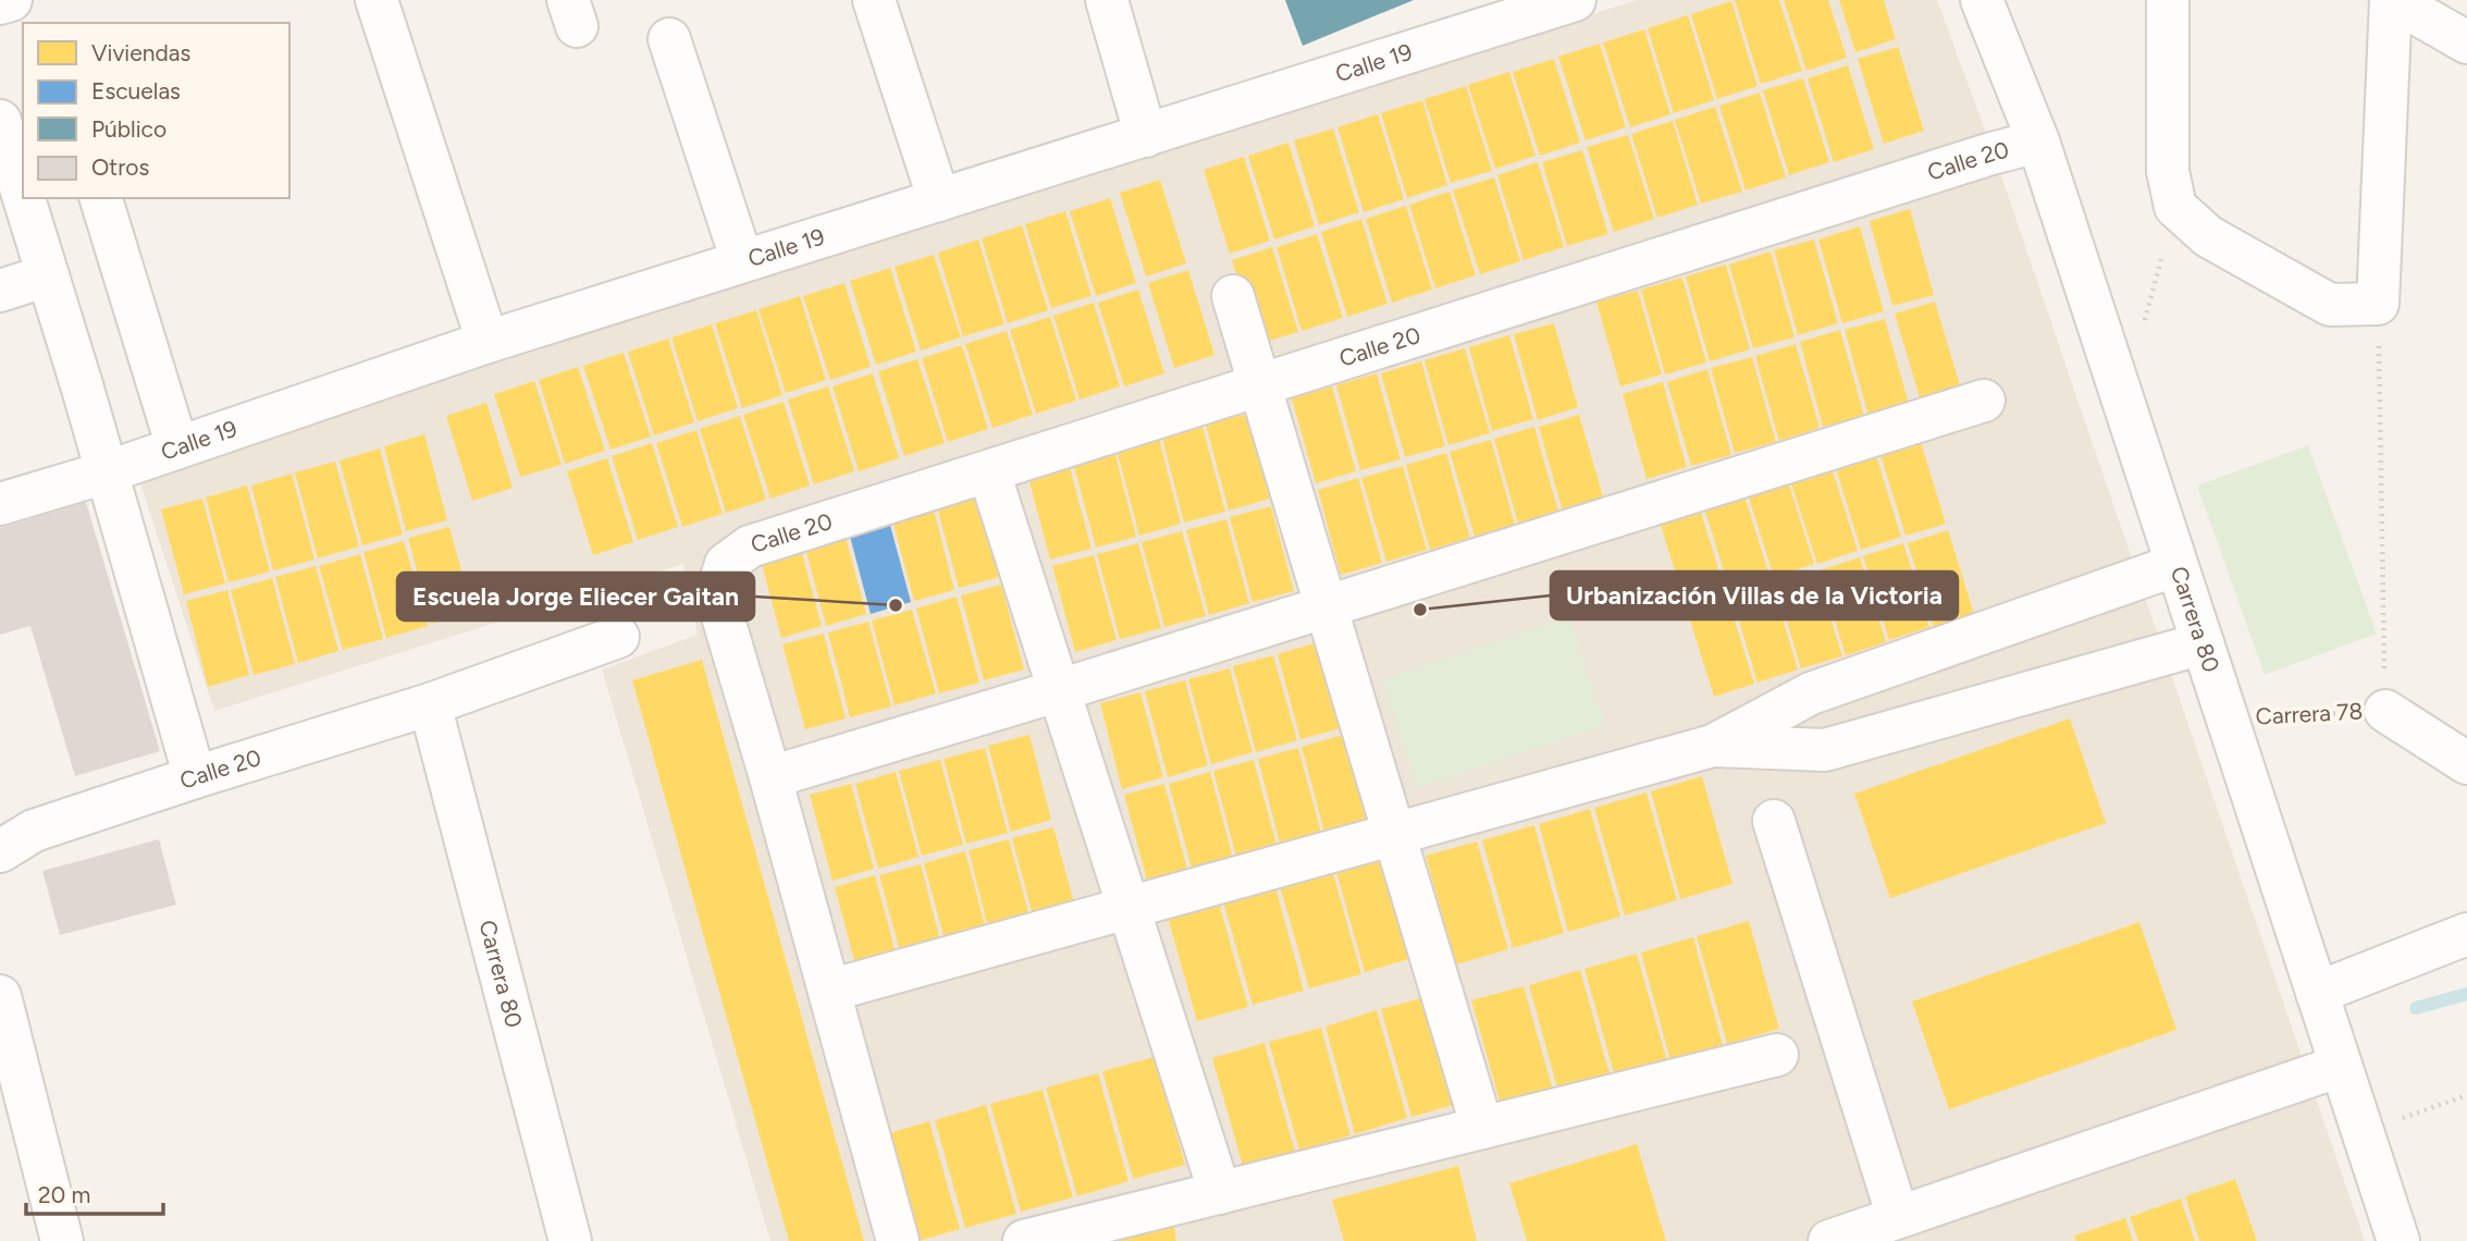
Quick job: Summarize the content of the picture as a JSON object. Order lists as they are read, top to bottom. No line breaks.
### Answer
{"streets":{"street":["Calle 19","Calle 20","Carrera 80","Carrera 78"]},"crossings":[["Calle 20","Carrera 80"],["Carrera 80","Carrera 78"]],"places":["Escuela Jorge Eliecer Gaitan","Urbanización Villas de la Victoria"],"legend":["Viviendas","Escuelas","Público","Otros"],"scale_bar":"20 m"}
